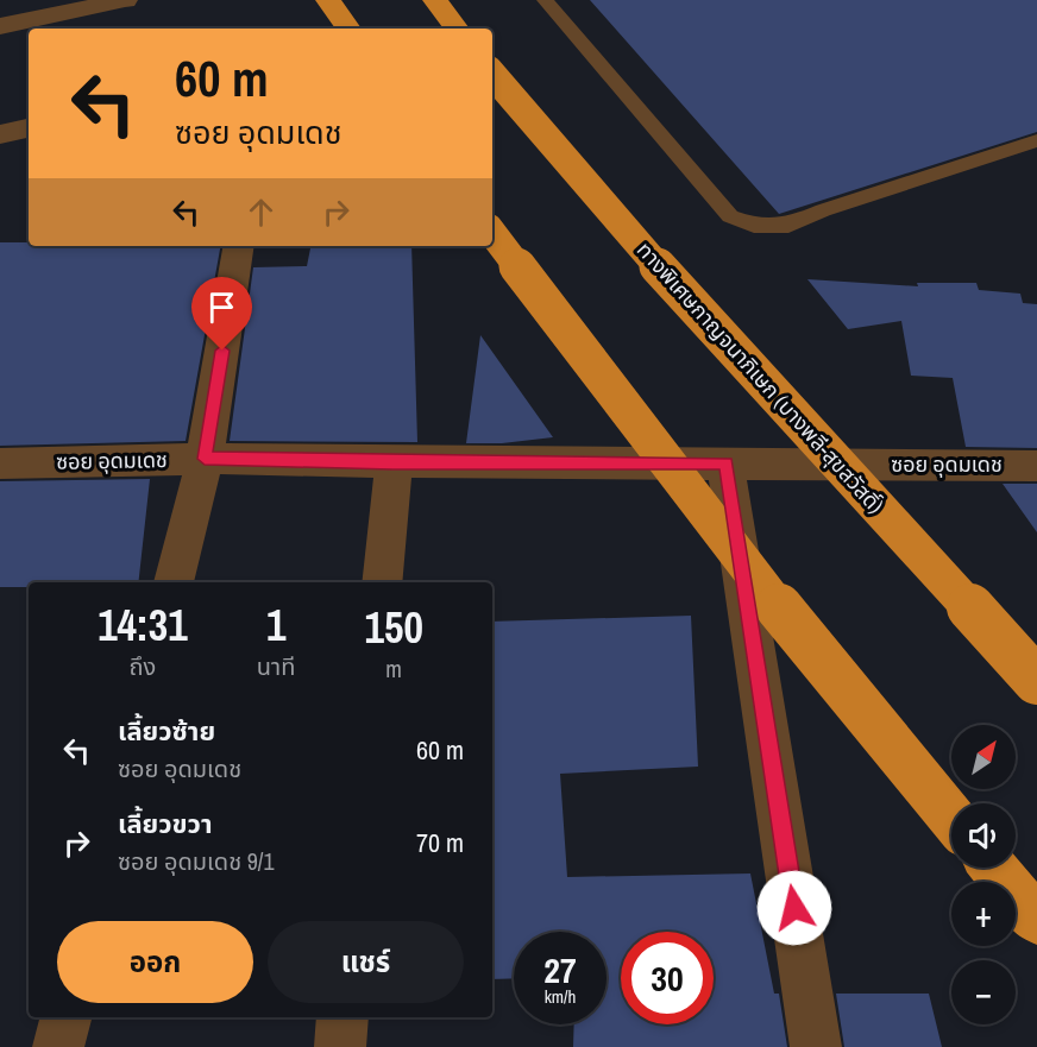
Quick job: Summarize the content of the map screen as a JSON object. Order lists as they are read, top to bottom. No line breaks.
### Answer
{"streets":{"highway":["ทางพิเศษกาญจนาภิเษก (บางพลี-สุขสวัสดิ์)"],"street":["ซอย อุดมเดช"]},"north":"top right","page":{"turn":["60 m","ซอย อุดมเดช"],"eta":["14:31","ถึง","1","นาที","150","m"],"list":[{"name":"เลี้ยวซ้าย","note":"ซอย อุดมเดช","value":"60 m"},{"name":"เลี้ยวขวา","note":"ซอย อุดมเดช 9/1","value":"70 m"}],"map_buttons":["+","−"],"buttons":["ออก","แชร์"],"speed":"27 km/h","limit":"30"}}
